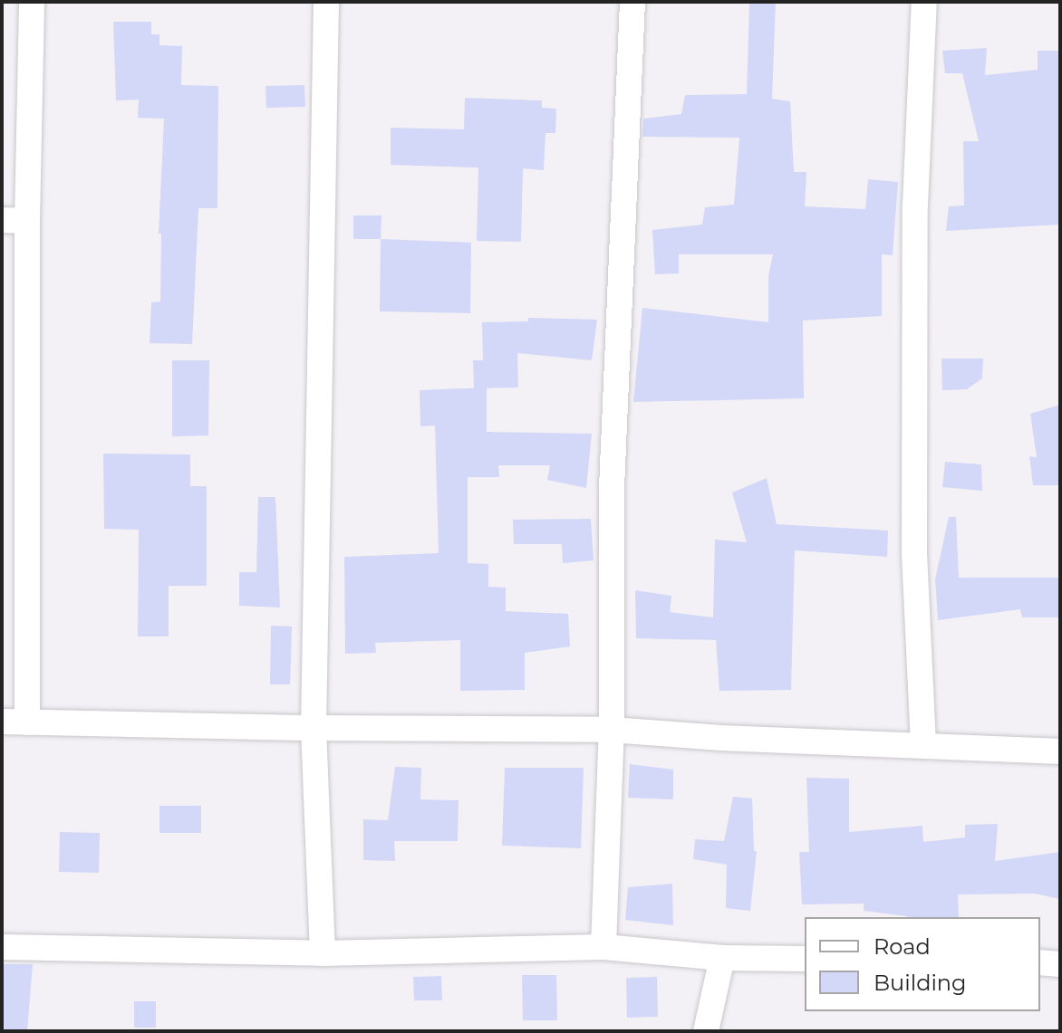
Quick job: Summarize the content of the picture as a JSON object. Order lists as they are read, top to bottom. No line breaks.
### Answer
{"legend":["Road","Building"]}
